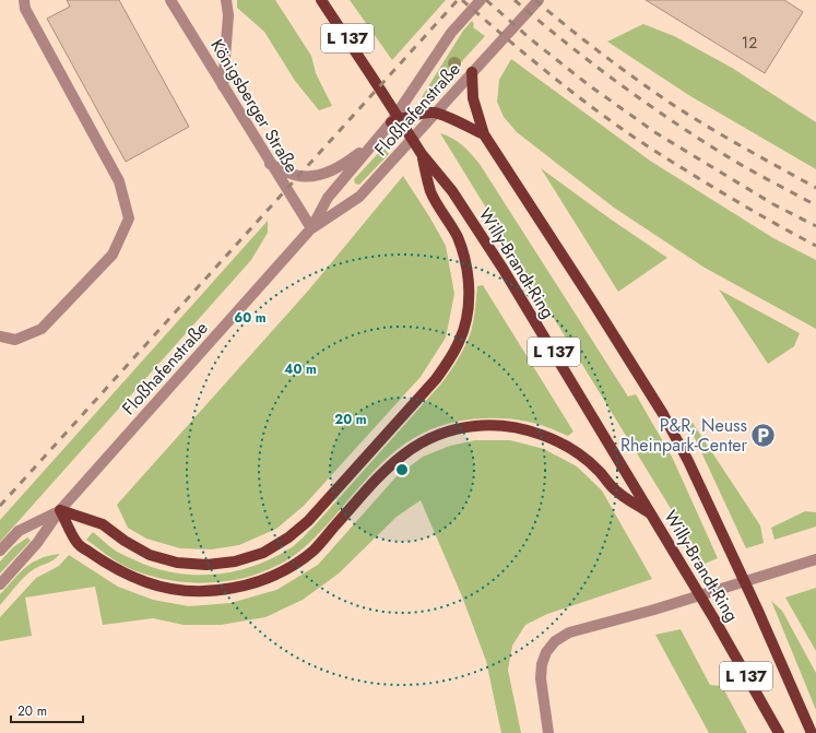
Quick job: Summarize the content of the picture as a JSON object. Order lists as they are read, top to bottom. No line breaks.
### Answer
{"streets":{"main road":["L 137","Willy-Brandt-Ring"],"street":["Königsberger Straße","Floßhafenstraße"]},"crossings":[["Königsberger Straße","Floßhafenstraße"]],"places":{"parking":["P&R, Neuss Rheinpark-Center"]},"house_numbers":["12"],"scale_bar":"20 m","rings":["60 m","40 m","20 m"]}
